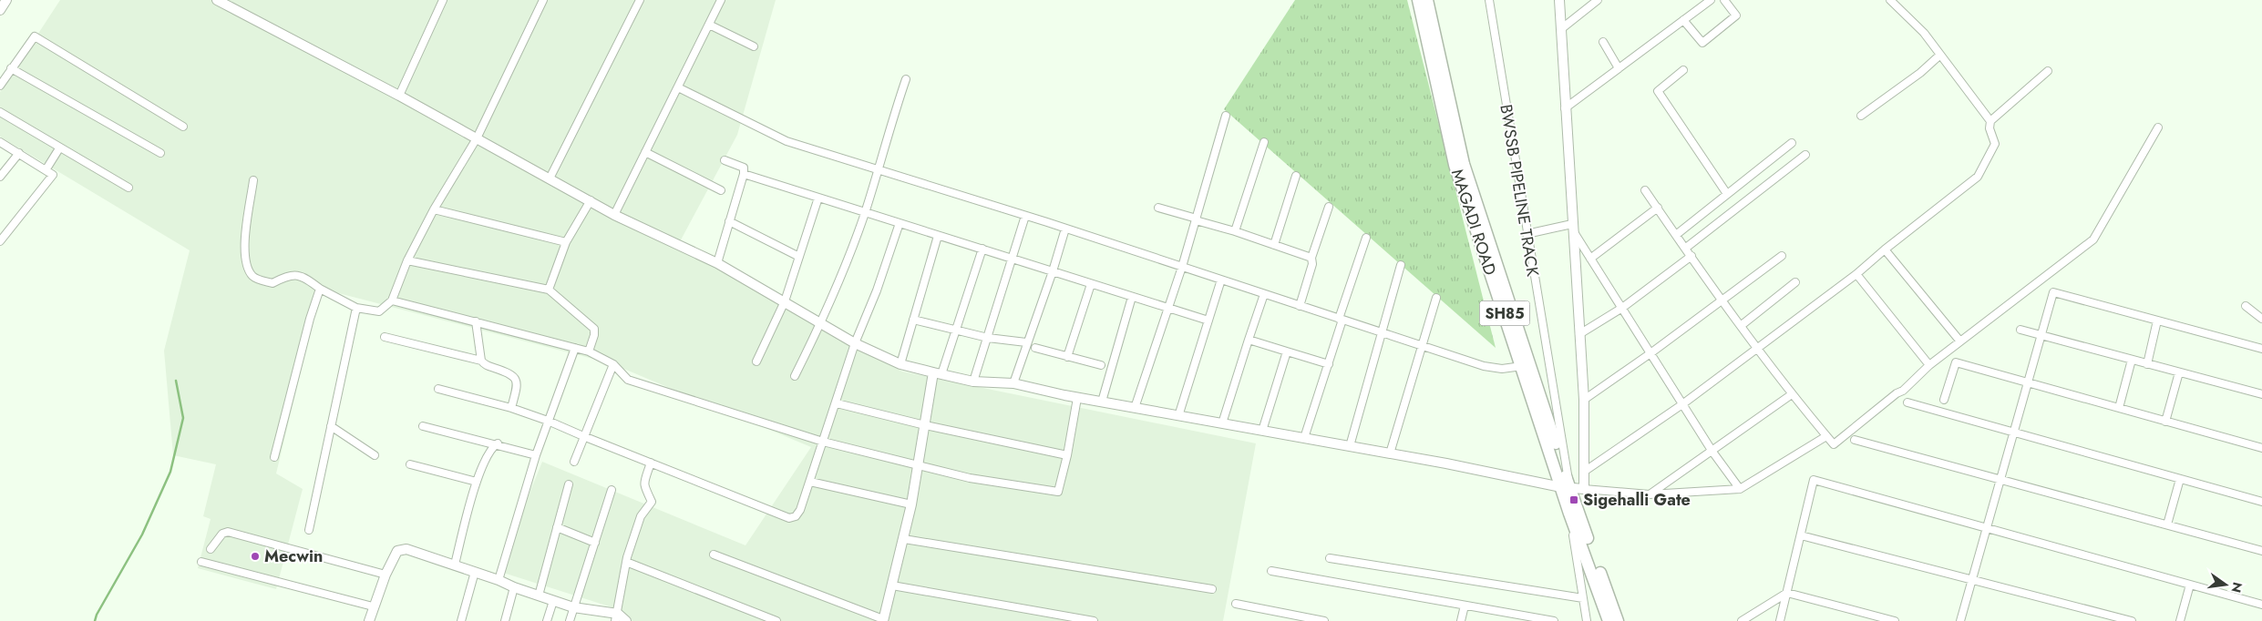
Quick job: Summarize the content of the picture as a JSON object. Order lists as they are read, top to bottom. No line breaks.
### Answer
{"streets":{"main road":["MAGADI ROAD","SH85"],"street":["BWSSB PIPELINE TRACK"]},"crossings":[["BWSSB PIPELINE TRACK","MAGADI ROAD"]],"places":{"transit":["Sigehalli Gate"],"other":["Mecwin"]},"north":"right"}
